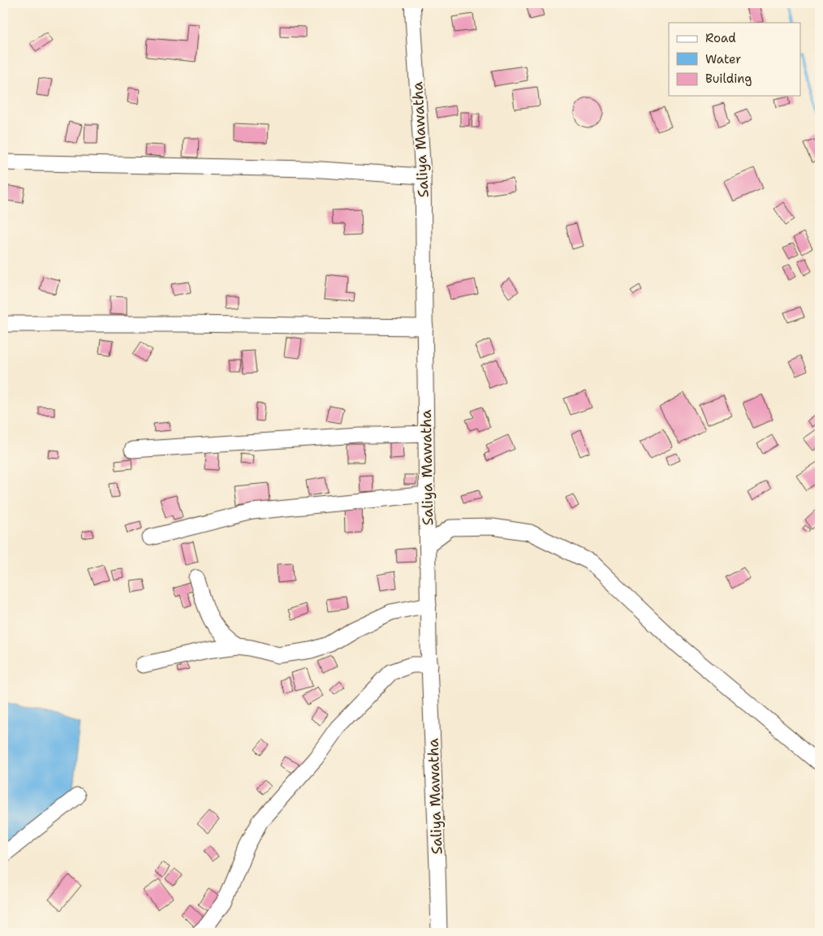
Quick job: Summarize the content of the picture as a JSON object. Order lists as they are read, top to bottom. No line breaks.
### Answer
{"streets":{"street":["Saliya Mawatha"]},"legend":["Road","Water","Building"]}
